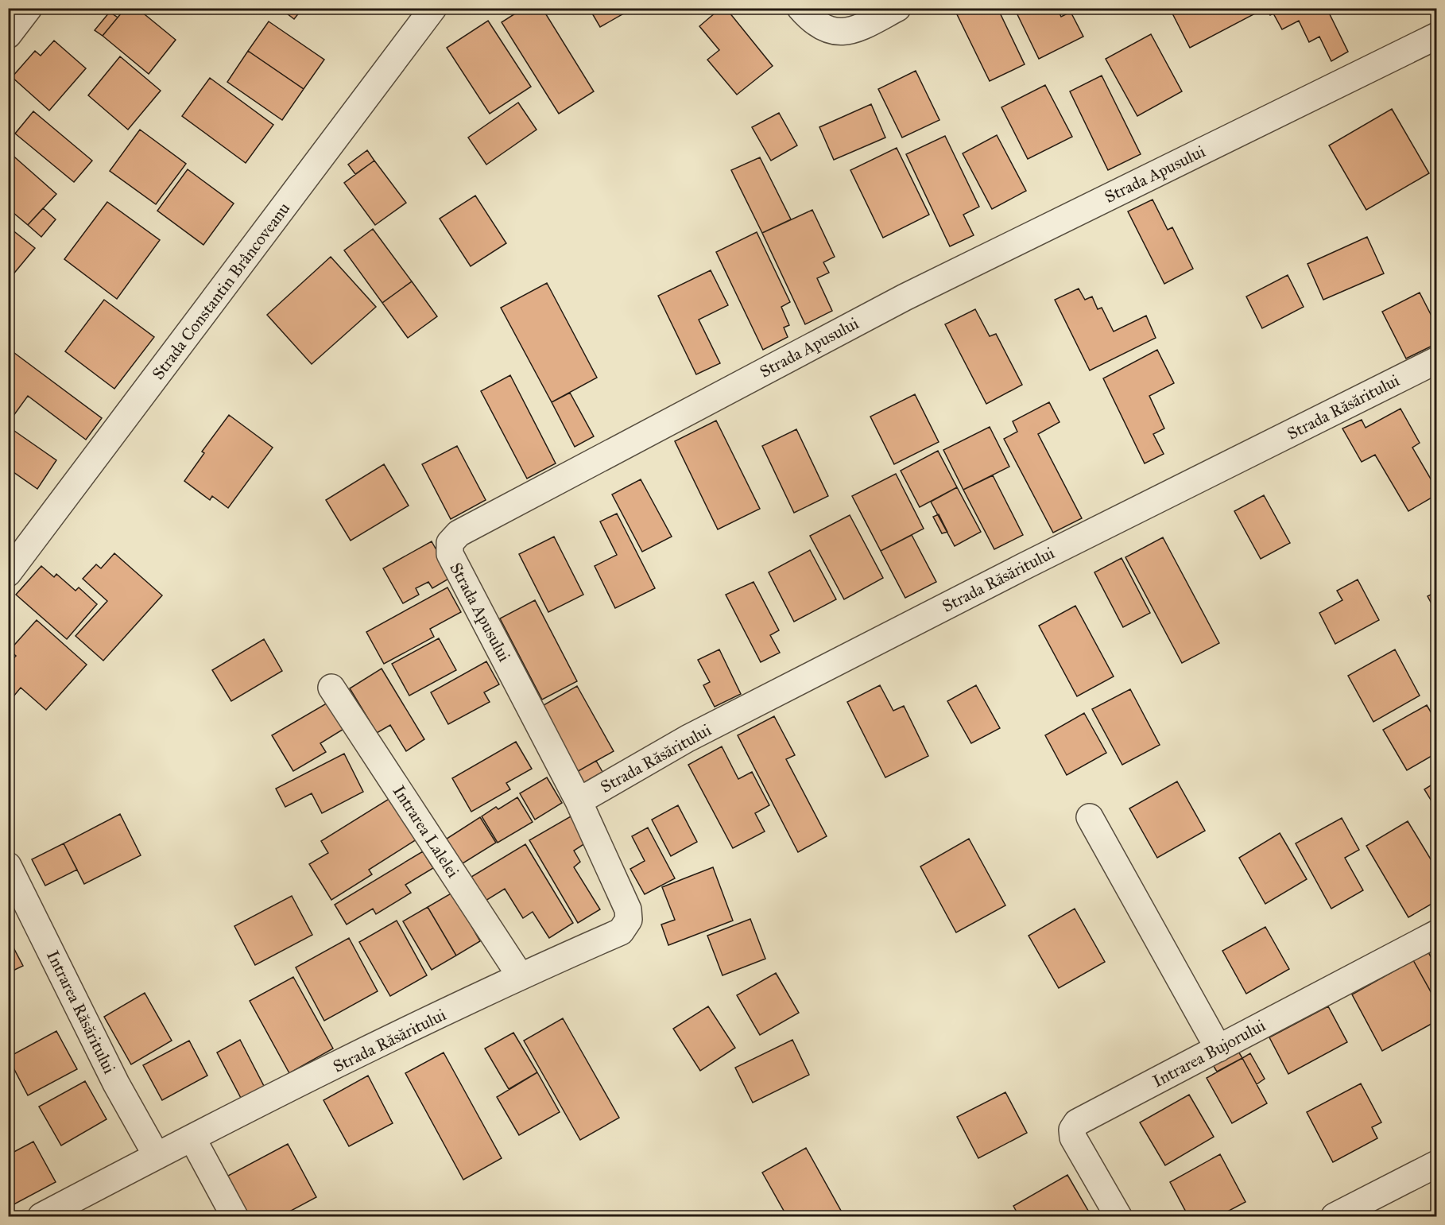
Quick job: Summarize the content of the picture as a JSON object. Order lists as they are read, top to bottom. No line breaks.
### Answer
{"streets":{"street":["Strada Apusului","Strada Constantin Brâncoveanu","Strada Răsăritului","Intrarea Lalelei","Intrarea Răsăritului","Intrarea Bujorului"]},"crossings":[["Strada Apusului","Strada Răsăritului"],["Strada Răsăritului","Intrarea Lalelei"],["Strada Răsăritului","Intrarea Răsăritului"]]}
